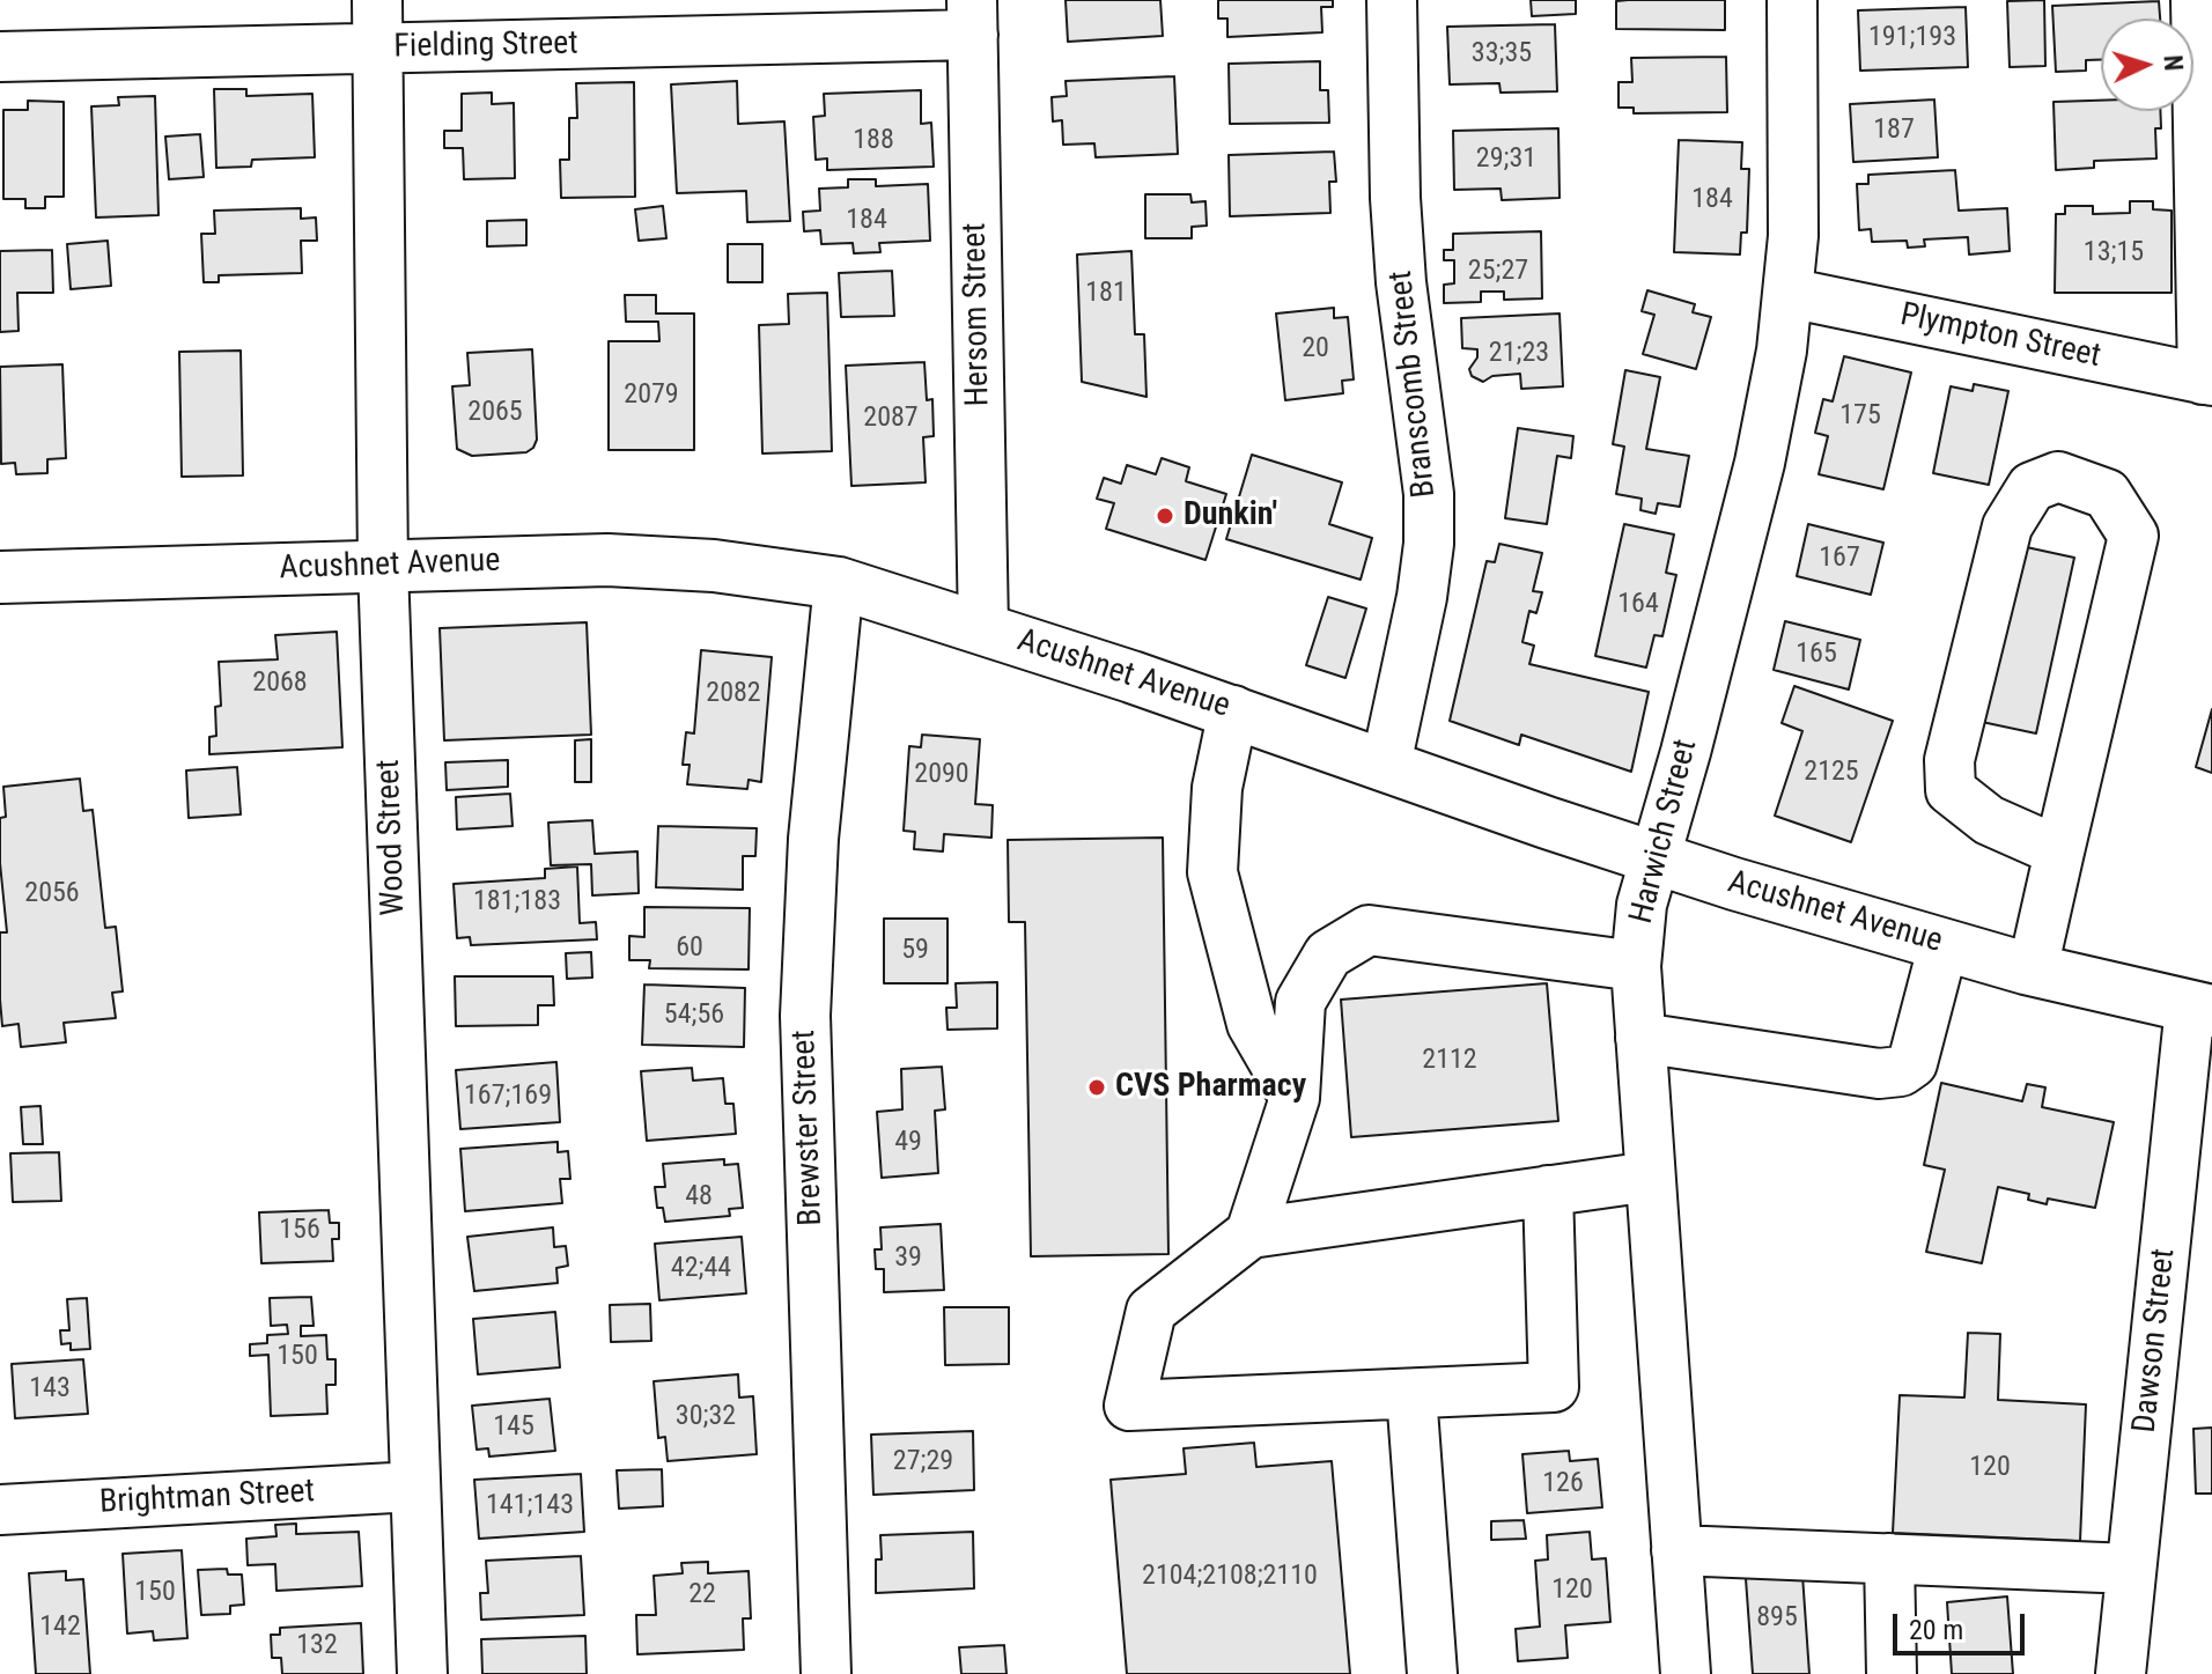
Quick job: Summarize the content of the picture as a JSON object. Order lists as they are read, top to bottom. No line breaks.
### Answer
{"streets":{"main road":["Acushnet Avenue"],"street":["Fielding Street","Hersom Street","Plympton Street","Branscomb Street","Harwich Street","Wood Street","Brewster Street","Dawson Street","Brightman Street"]},"crossings":[["Fielding Street","Hersom Street"],["Fielding Street","Wood Street"],["Hersom Street","Acushnet Avenue"],["Plympton Street","Harwich Street"],["Branscomb Street","Acushnet Avenue"],["Acushnet Avenue","Harwich Street"],["Acushnet Avenue","Wood Street"],["Acushnet Avenue","Brewster Street"],["Acushnet Avenue","Dawson Street"],["Wood Street","Brightman Street"]],"places":["Dunkin'","CVS Pharmacy"],"house_numbers":["191;193","33;35","187","188","29;31","184","184","13;15","25;27","181","20","21;23","2079","2065","175","2087","167","164","165","2068","2082","2125","2090","2056","181;183","60","59","54;56","2112","167;169","49","48","156","39","42;44","150","143","30;32","145","27;29","120","126","141;143","2104;2108;2110","120","150","22","895","142","132"],"scale_bar":"20 m","north":"right"}
